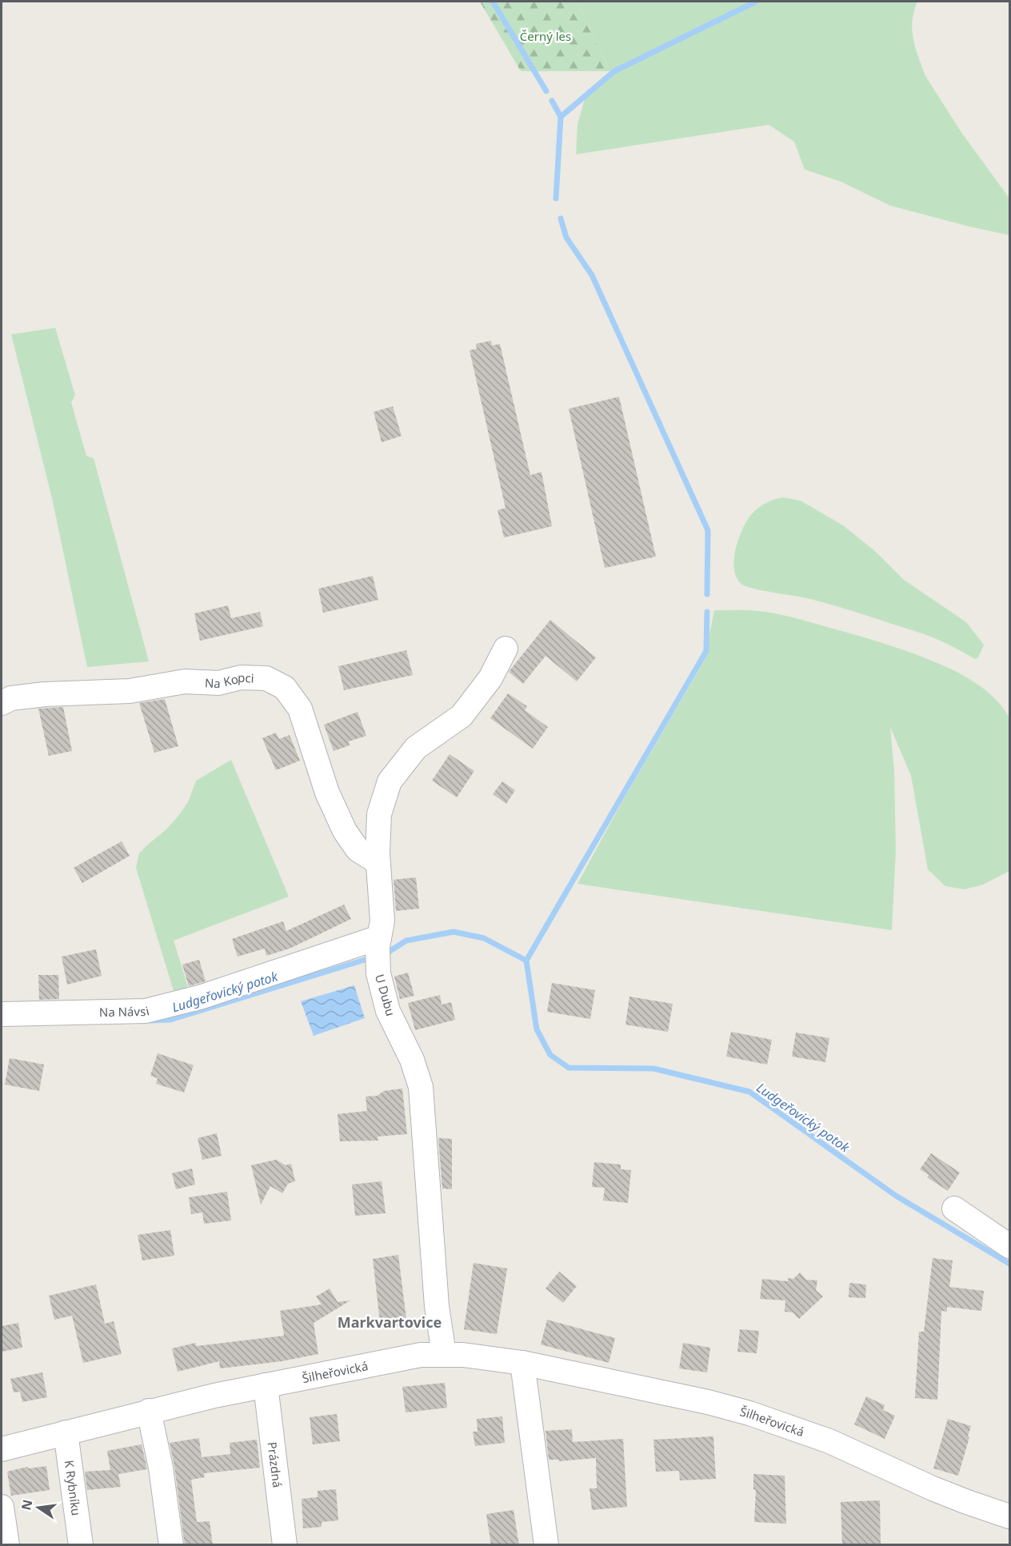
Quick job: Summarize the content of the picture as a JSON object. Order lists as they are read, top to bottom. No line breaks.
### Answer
{"streets":{"street":["Na Kopci","U Dubu","Na Návsi","Šilheřovická","Prázdná","K Rybníku"]},"crossings":[["Na Kopci","U Dubu"],["U Dubu","Na Návsi"],["U Dubu","Šilheřovická"],["Šilheřovická","Prázdná"],["Šilheřovická","K Rybníku"]],"districts":["Markvartovice"],"water":["Ludgeřovický potok"],"parks":["Černý les"],"north":"left"}
